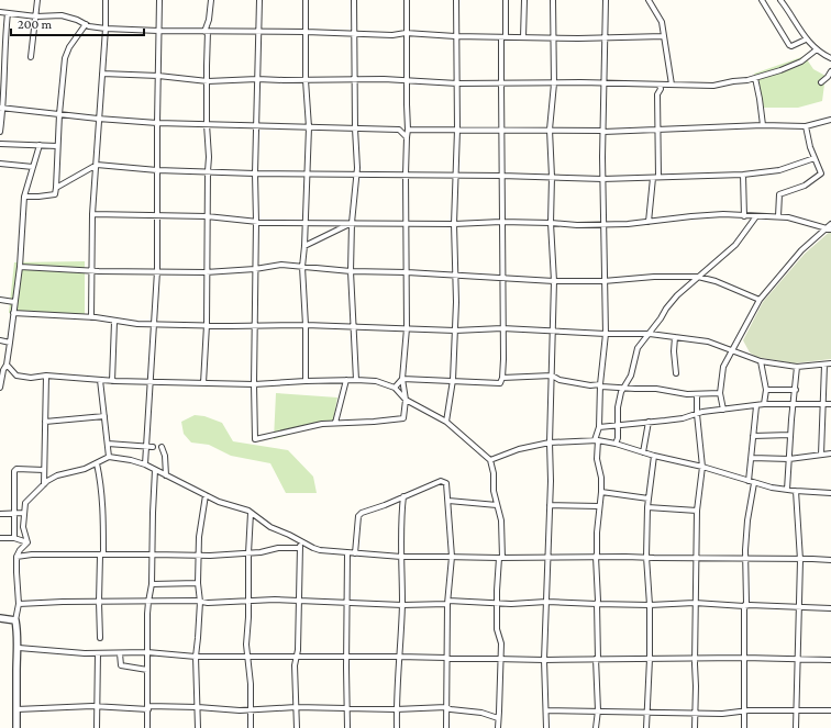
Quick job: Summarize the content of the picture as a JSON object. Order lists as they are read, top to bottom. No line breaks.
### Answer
{"scale_bar":"200 m"}
